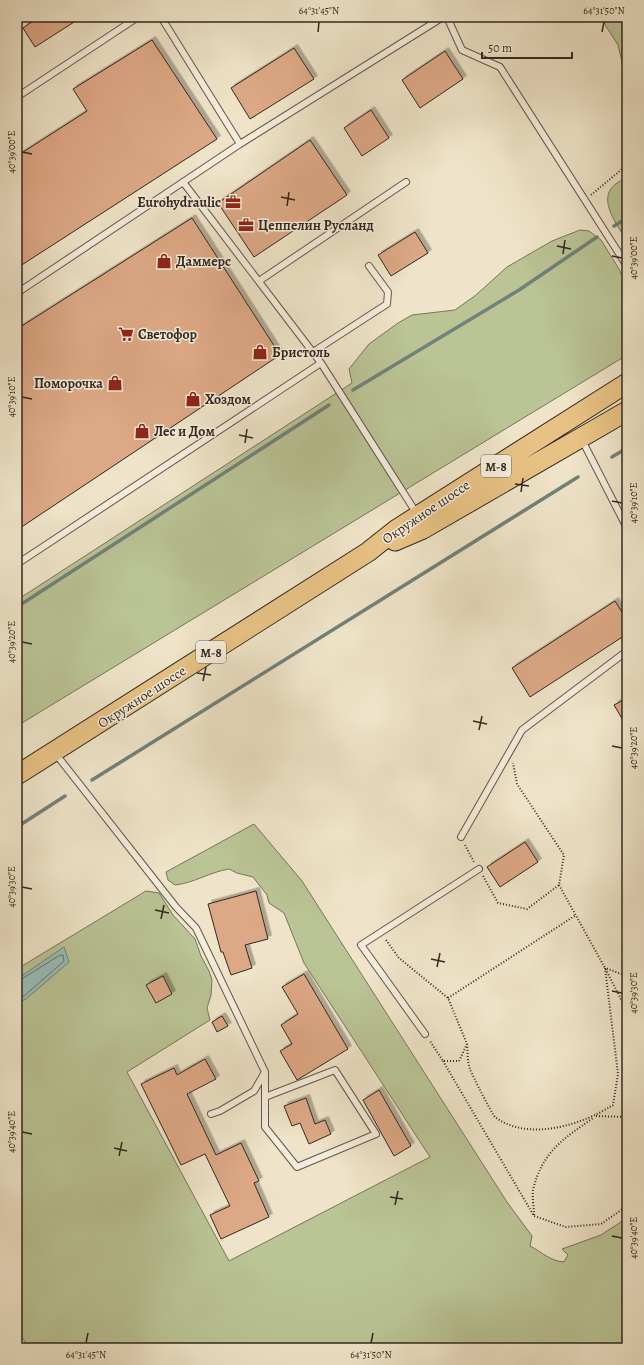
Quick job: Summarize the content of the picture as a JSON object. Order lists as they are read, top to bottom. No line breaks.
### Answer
{"streets":{"main road":["М-8","Окружное шоссе"]},"places":{"office":["Eurohydraulic","Цеппелин Русланд"],"shop":["Даммерс","Бристоль","Поморочка","Хоздом","Лес и Дом"],"supermarket":["Светофор"]},"scale_bar":"50 m","coordinates":["64°31'45\"N","64°31'50\"N","40°39'00\"E","40°39'10\"E","40°39'20\"E","40°39'30\"E","40°39'40\"E"]}
